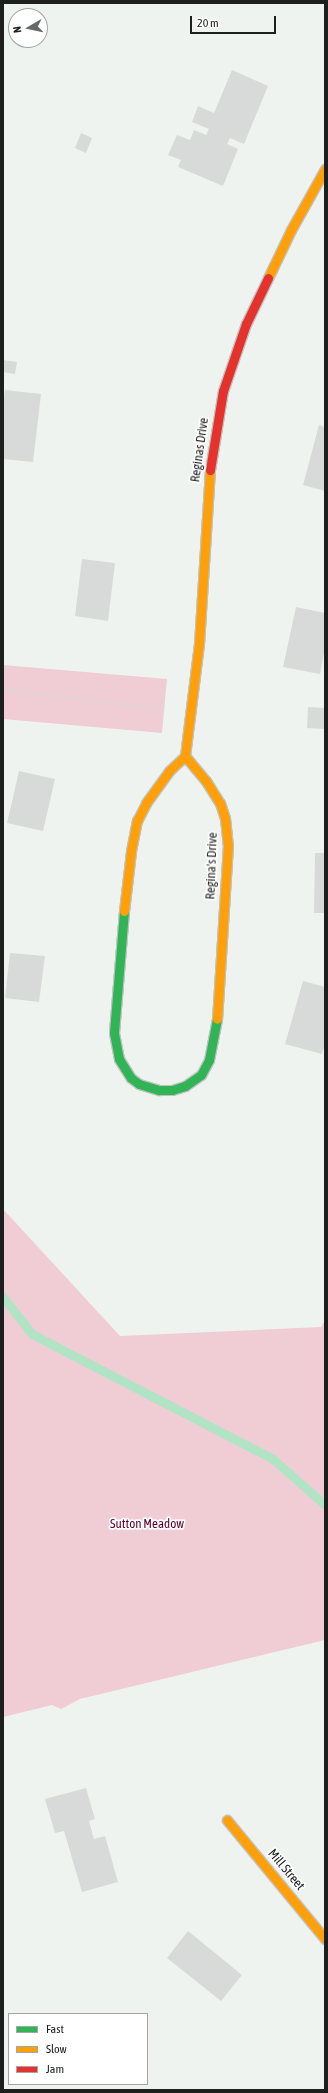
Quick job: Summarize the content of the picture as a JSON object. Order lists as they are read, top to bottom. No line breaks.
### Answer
{"streets":{"street":["Reginas Drive","Regina's Drive","Mill Street"]},"crossings":[["Reginas Drive","Regina's Drive"]],"parks":["Sutton Meadow"],"legend":["Fast","Slow","Jam"],"scale_bar":"20 m","north":"left"}
